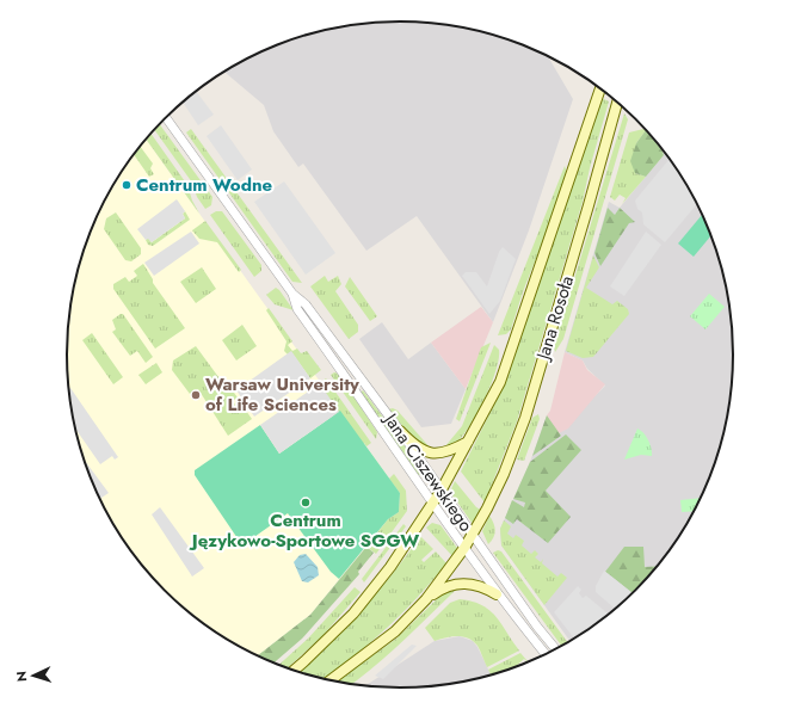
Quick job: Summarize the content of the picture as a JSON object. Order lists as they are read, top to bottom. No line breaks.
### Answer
{"streets":{"main road":["Jana Rosoła"],"street":["Jana Ciszewskiego"]},"crossings":[["Jana Rosoła","Jana Ciszewskiego"]],"places":["Centrum Wodne","Warsaw University of Life Sciences","Centrum Językowo-Sportowe SGGW"],"north":"left"}
